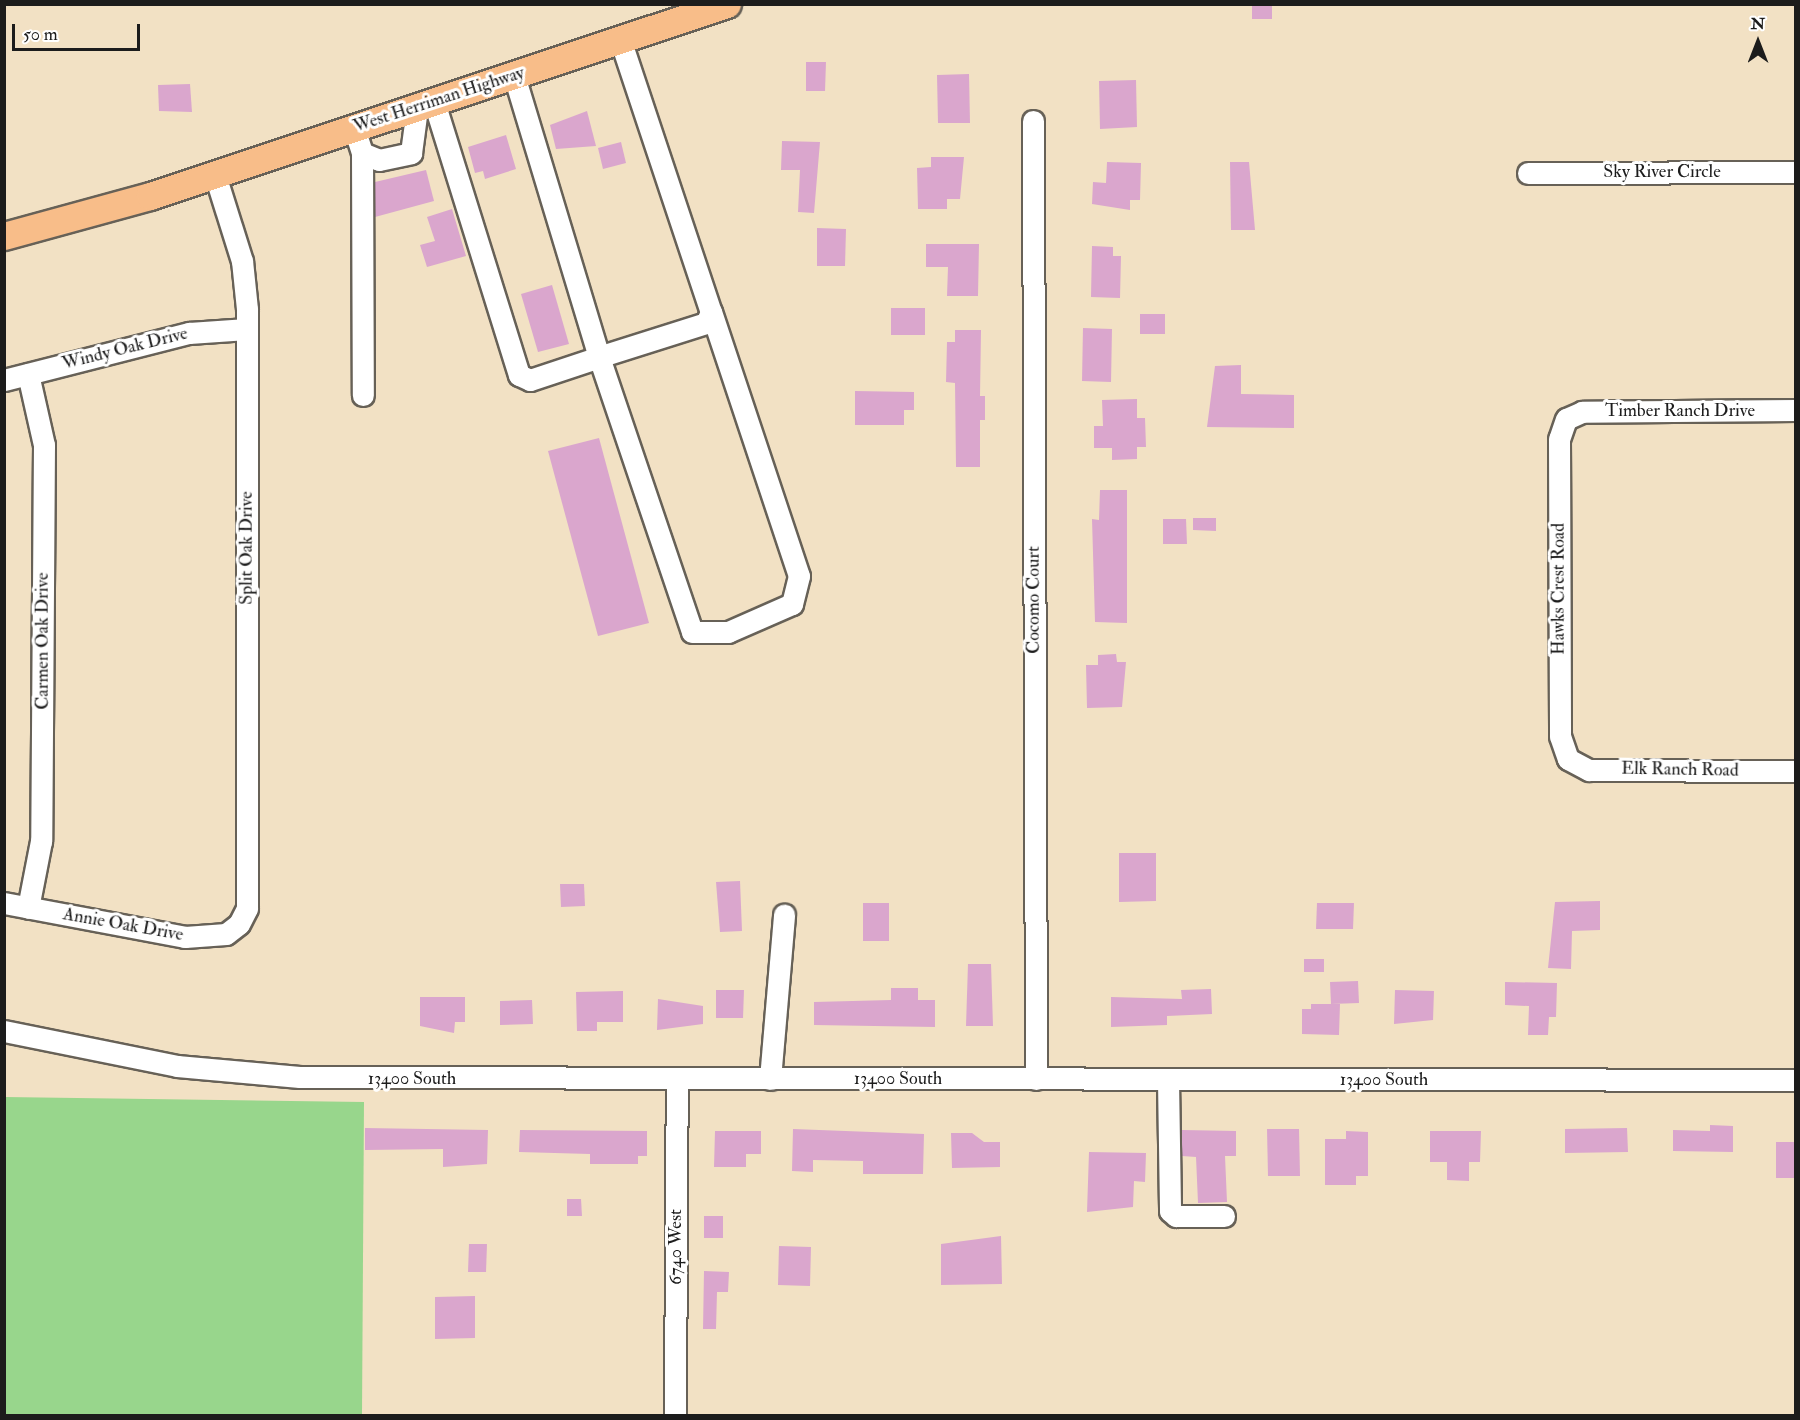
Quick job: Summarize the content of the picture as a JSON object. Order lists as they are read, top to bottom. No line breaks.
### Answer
{"streets":{"main road":["West Herriman Highway"],"street":["Sky River Circle","Windy Oak Drive","Timber Ranch Drive","Split Oak Drive","Hawks Crest Road","Cocomo Court","Carmen Oak Drive","Elk Ranch Road","Annie Oak Drive","13400 South","6740 West"]},"crossings":[["West Herriman Highway","Split Oak Drive"],["Windy Oak Drive","Split Oak Drive"],["Windy Oak Drive","Carmen Oak Drive"],["Timber Ranch Drive","Hawks Crest Road"],["Split Oak Drive","Annie Oak Drive"],["Hawks Crest Road","Elk Ranch Road"],["Cocomo Court","13400 South"],["Carmen Oak Drive","Annie Oak Drive"],["13400 South","6740 West"]],"scale_bar":"50 m","north":"top"}
